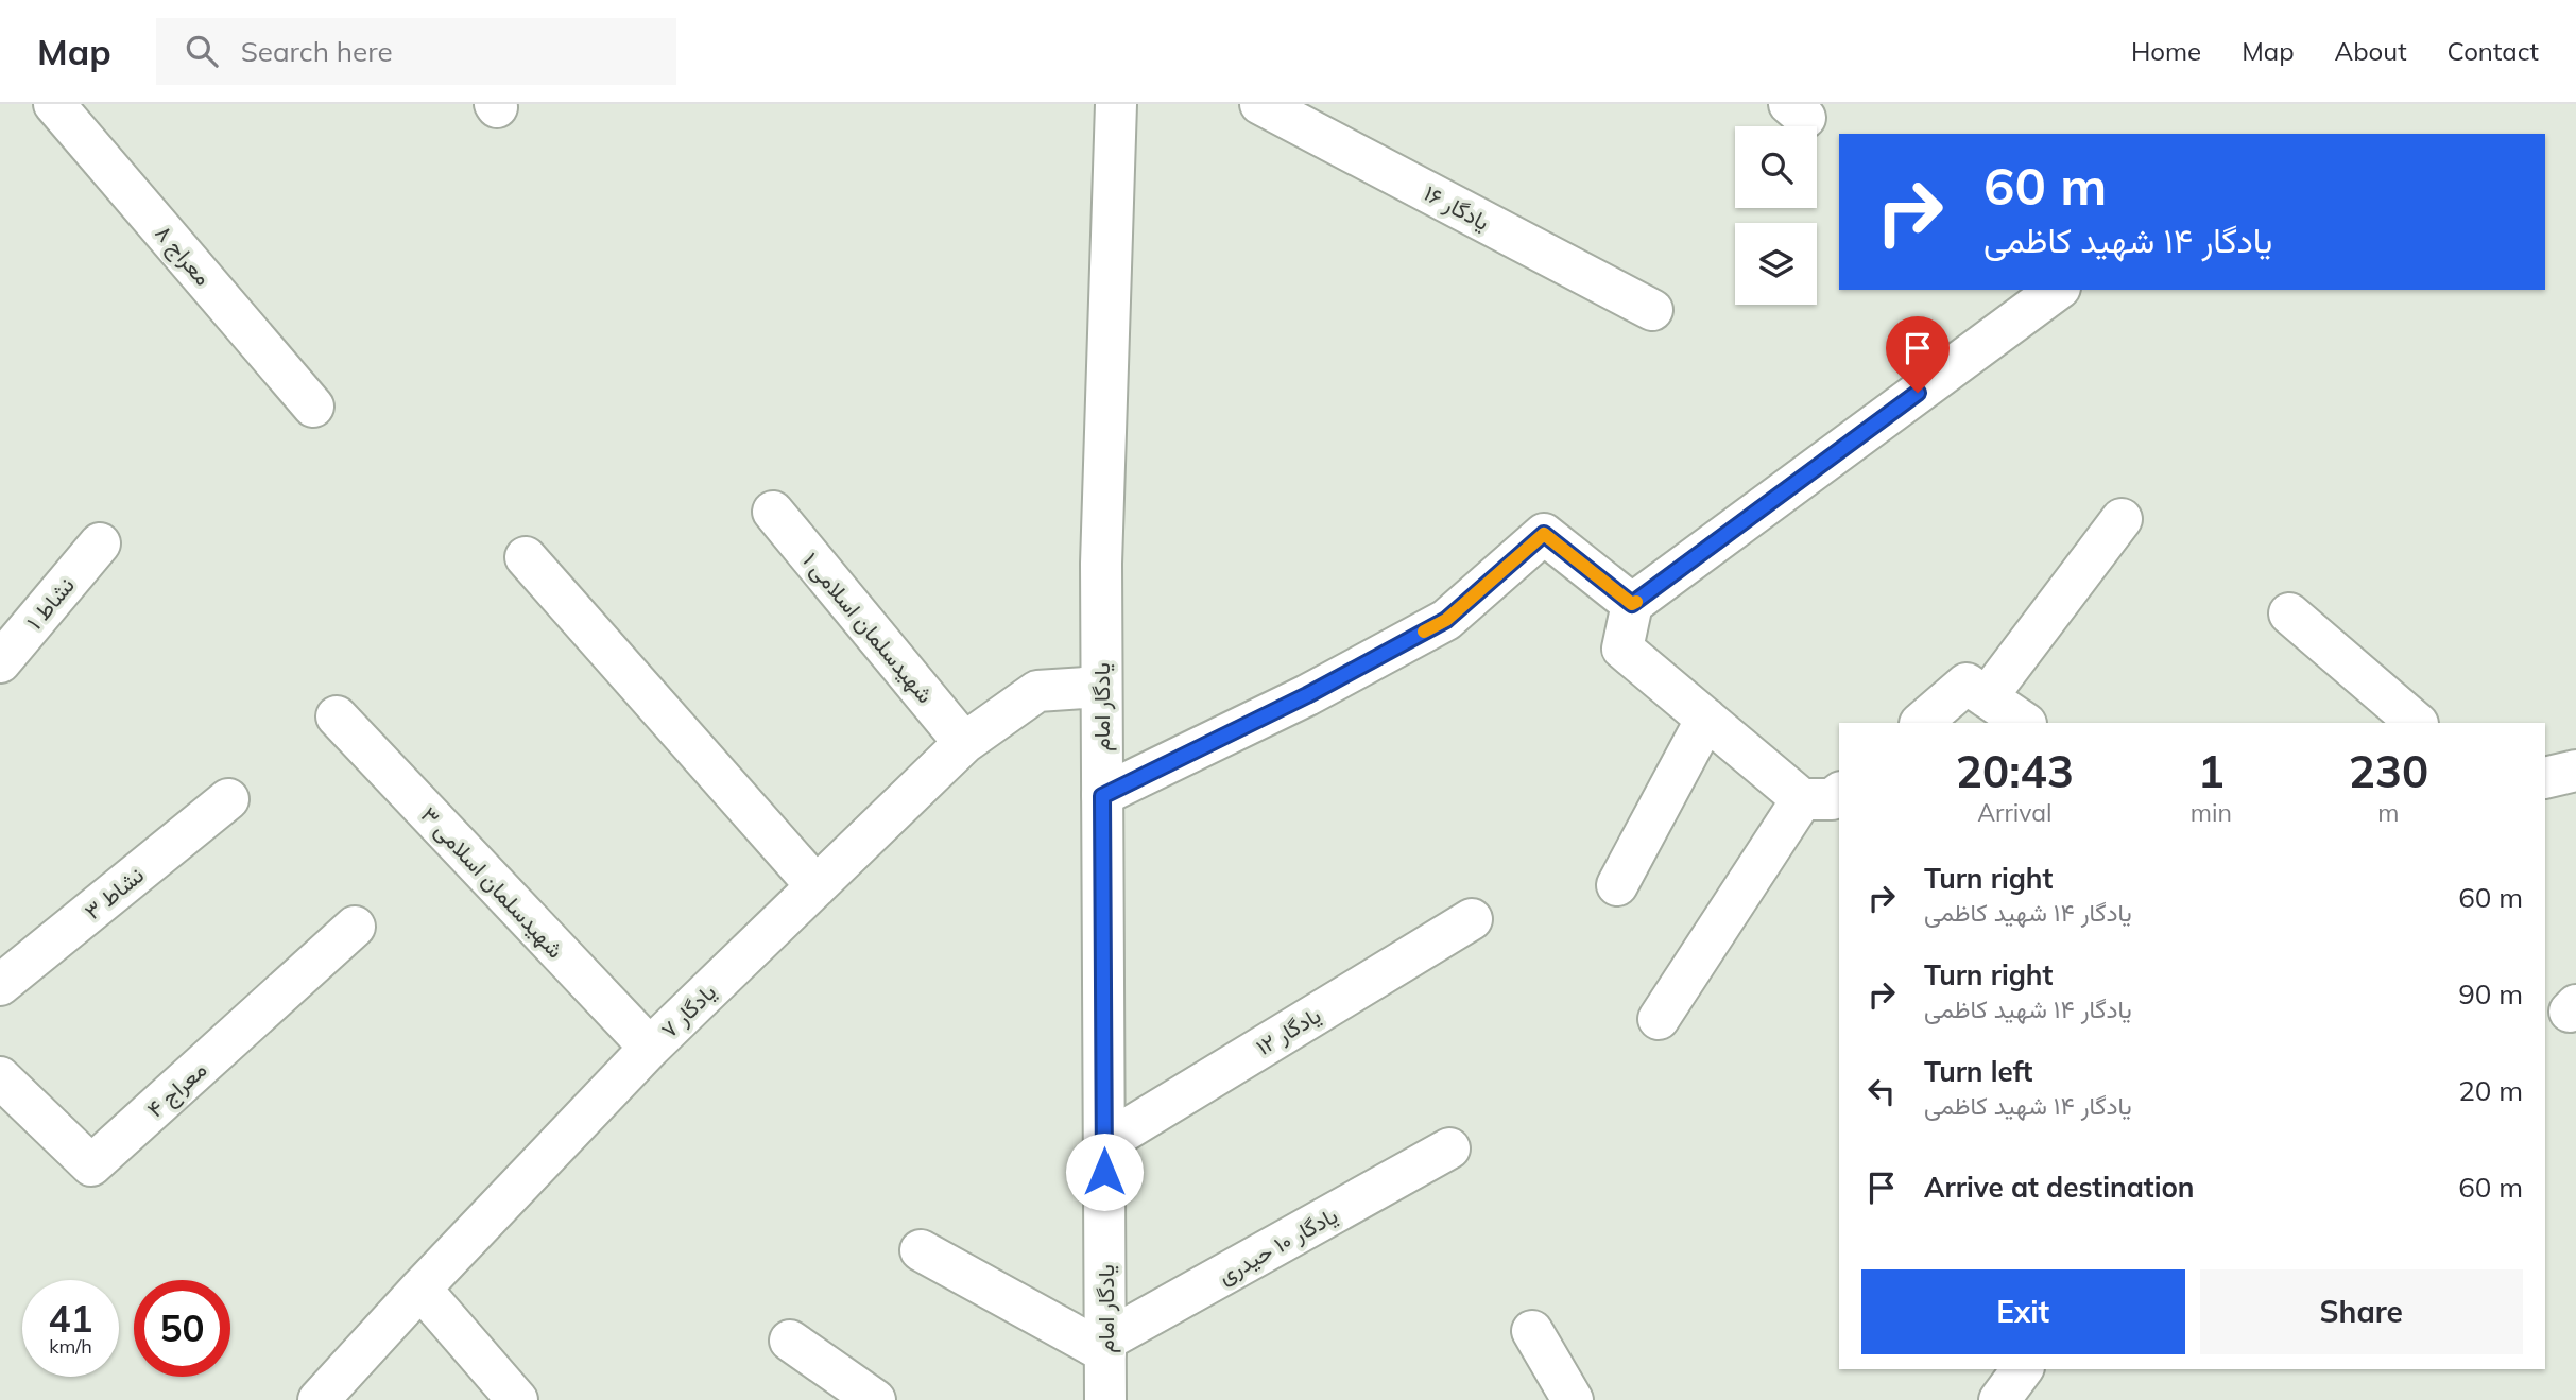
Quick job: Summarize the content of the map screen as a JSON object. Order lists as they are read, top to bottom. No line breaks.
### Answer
{"streets":{"street":["یادگار ۱۶","معراج ۸","نشاط ۱","شهیدسلمان اسلامی ۱","یادگار امام","شهیدسلمان اسلامی ۳","نشاط ۳","یادگار ۷","یادگار ۱۲","معراج ۴","یادگار ۱۰ حیدری"]},"crossings":[["شهیدسلمان اسلامی ۱","یادگار ۷"],["یادگار امام","یادگار ۷"],["یادگار امام","یادگار ۱۲"],["یادگار امام","یادگار ۱۰ حیدری"],["شهیدسلمان اسلامی ۳","یادگار ۷"]],"page":{"header":"Map","search":"Search here","nav":["Home","Map","About","Contact"],"turn":["60 m","یادگار ۱۴ شهید کاظمی"],"eta":["20:43","Arrival","1","min","230","m"],"list":[{"name":"Turn right","note":"یادگار ۱۴ شهید کاظمی","value":"60 m"},{"name":"Turn right","note":"یادگار ۱۴ شهید کاظمی","value":"90 m"},{"name":"Turn left","note":"یادگار ۱۴ شهید کاظمی","value":"20 m"},{"name":"Arrive at destination","value":"60 m"}],"buttons":["Exit","Share"],"speed":"41 km/h","limit":"50"}}
